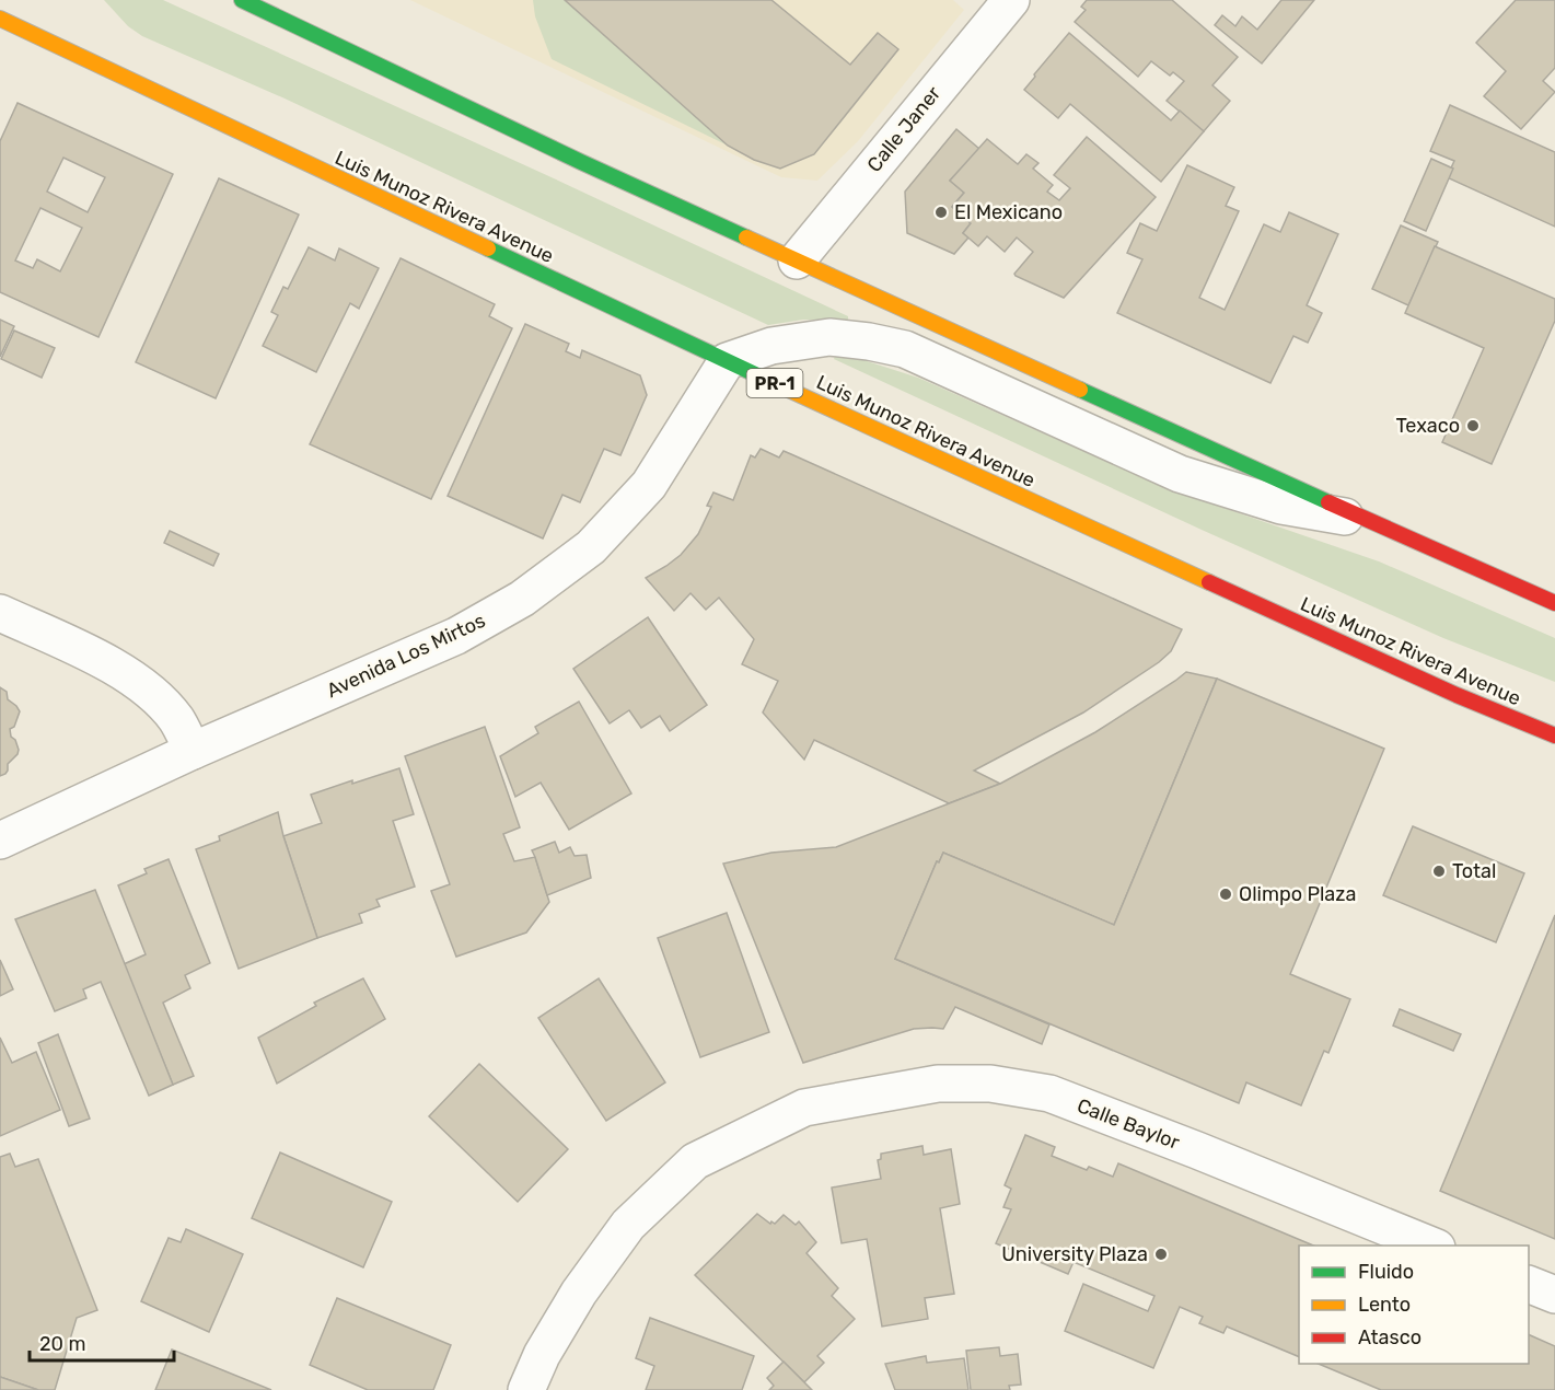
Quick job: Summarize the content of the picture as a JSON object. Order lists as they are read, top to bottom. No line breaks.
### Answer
{"streets":{"main road":["Luis Munoz Rivera Avenue","PR-1"],"street":["Calle Janer","Avenida Los Mirtos","Calle Baylor"]},"crossings":[["Luis Munoz Rivera Avenue","Avenida Los Mirtos"]],"places":["El Mexicano","Texaco","Total","Olimpo Plaza","University Plaza"],"legend":["Fluido","Lento","Atasco"],"scale_bar":"20 m"}
